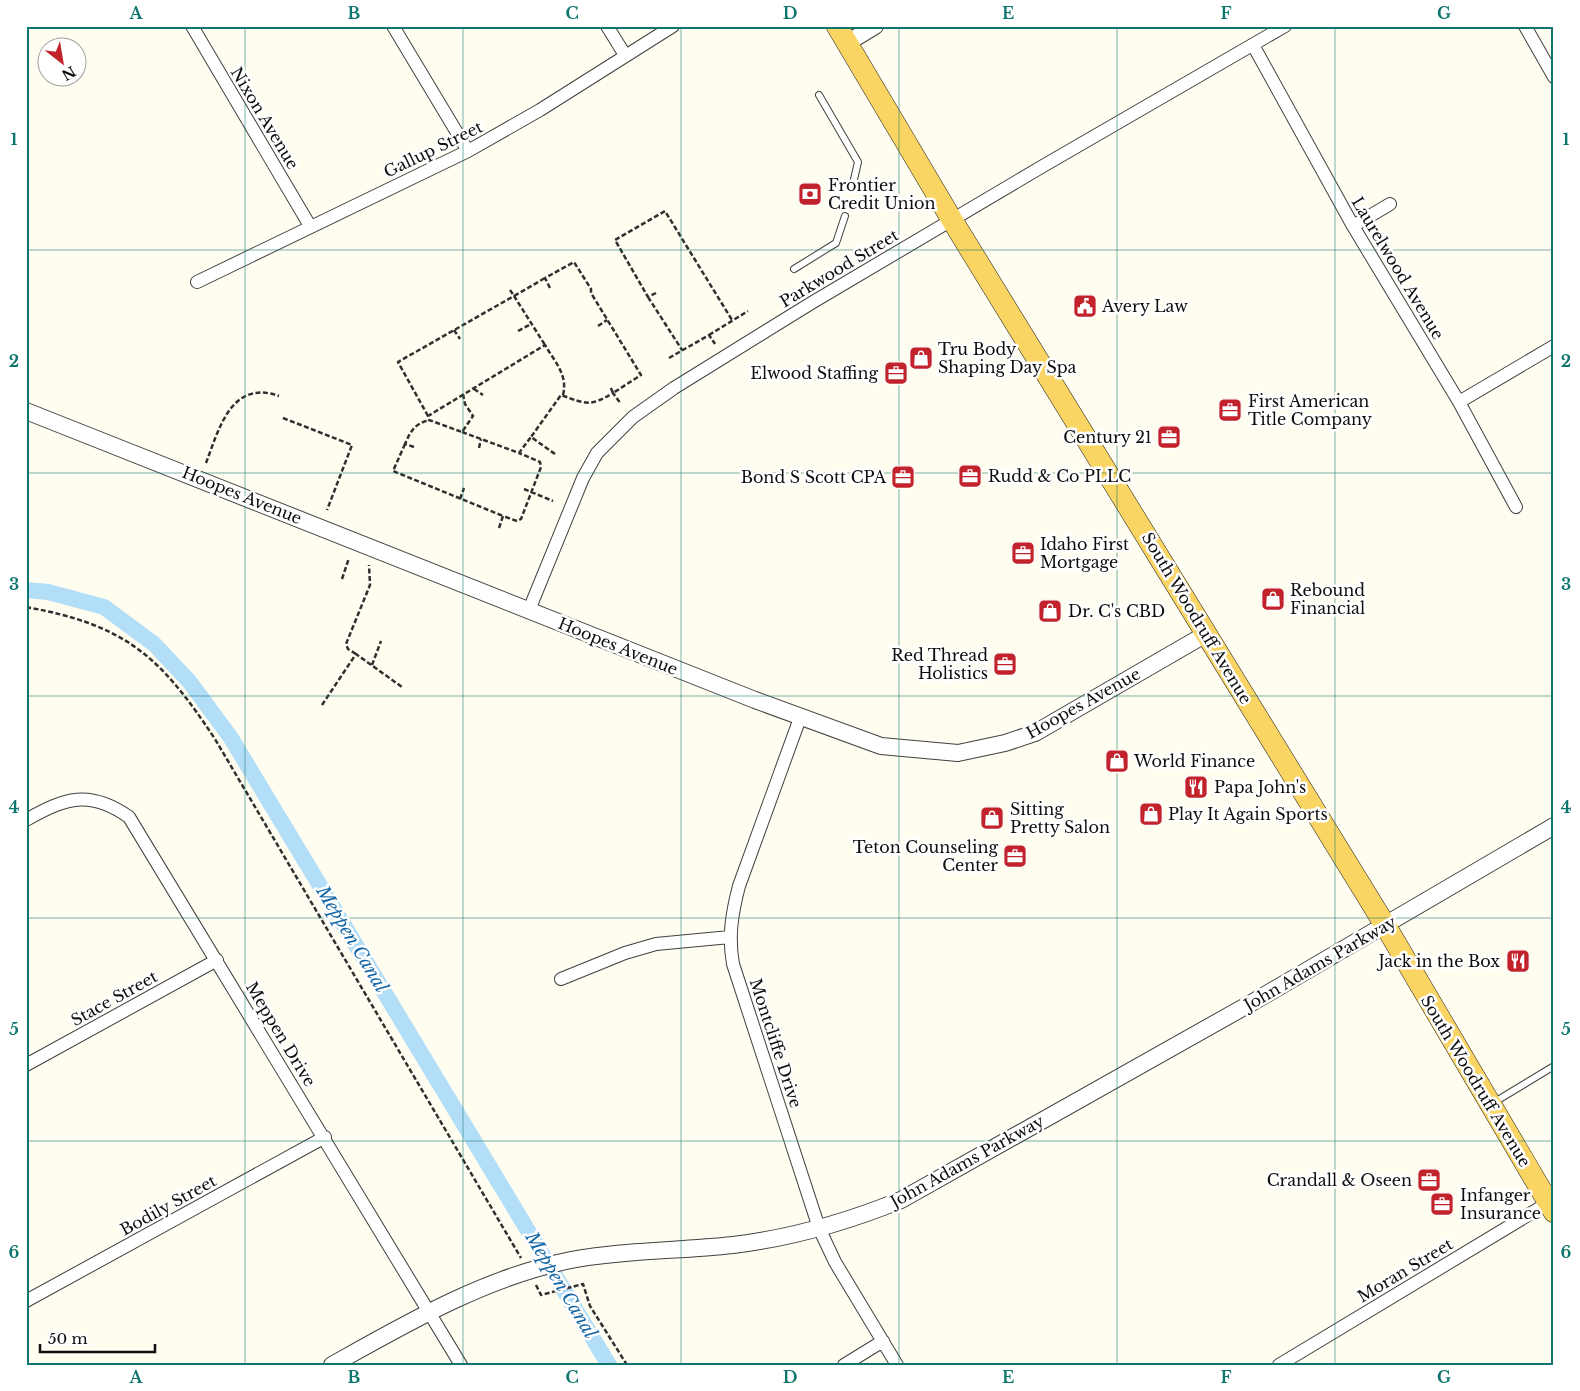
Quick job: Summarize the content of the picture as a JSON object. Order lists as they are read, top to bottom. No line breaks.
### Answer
{"streets":{"main road":["South Woodruff Avenue"],"street":["Nixon Avenue","Gallup Street","Parkwood Street","Laurelwood Avenue","Hoopes Avenue","John Adams Parkway","Stace Street","Meppen Drive","Montcliffe Drive","Bodily Street","Moran Street"]},"crossings":[["Nixon Avenue","Gallup Street"],["Parkwood Street","Laurelwood Avenue"],["Parkwood Street","Hoopes Avenue"],["Parkwood Street","South Woodruff Avenue"],["Hoopes Avenue","South Woodruff Avenue"],["Hoopes Avenue","Montcliffe Drive"],["South Woodruff Avenue","John Adams Parkway"],["South Woodruff Avenue","Moran Street"],["John Adams Parkway","Meppen Drive"],["John Adams Parkway","Montcliffe Drive"],["Stace Street","Meppen Drive"],["Meppen Drive","Bodily Street"]],"water":["Meppen Canal"],"places":{"bank":["Frontier Credit Union"],"public building":["Avery Law"],"shop":["Tru Body Shaping Day Spa","Rebound Financial","Dr. C's CBD","World Finance","Play It Again Sports","Sitting Pretty Salon"],"office":["Elwood Staffing","First American Title Company","Century 21","Rudd & Co PLLC","Bond S Scott CPA","Idaho First Mortgage","Red Thread Holistics","Teton Counseling Center","Crandall & Oseen","Infanger Insurance"],"restaurant":["Papa John's","Jack in the Box"]},"scale_bar":"50 m","north":"bottom right","grid":{"columns":["A","B","C","D","E","F","G"],"rows":["1","2","3","4","5","6"]}}
